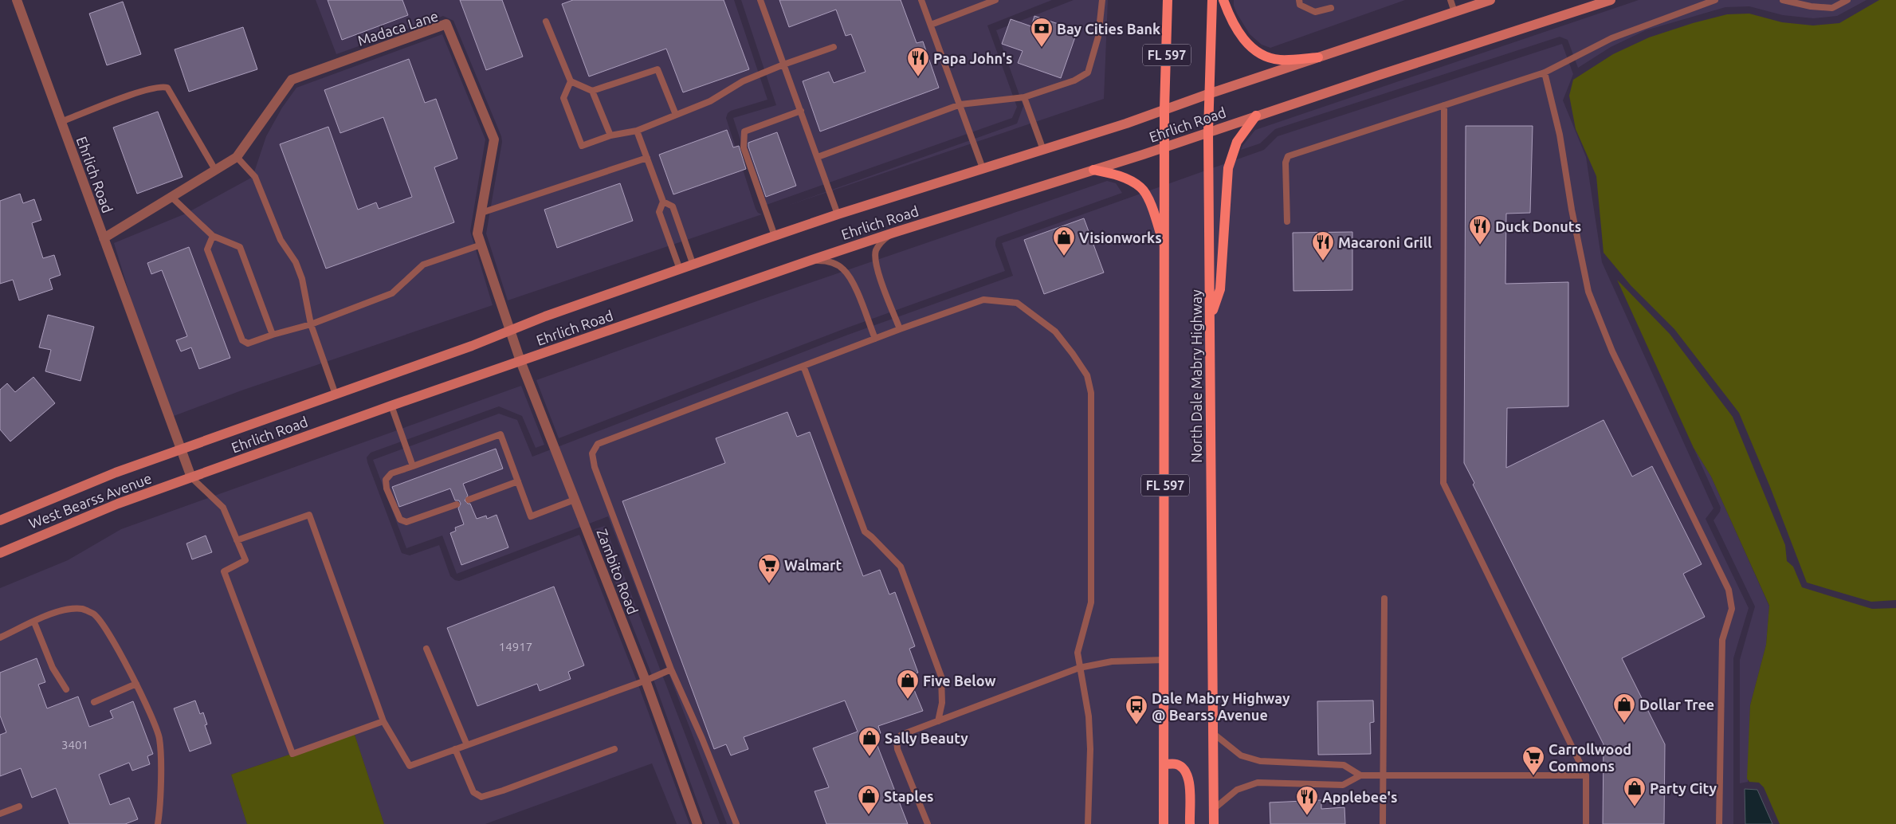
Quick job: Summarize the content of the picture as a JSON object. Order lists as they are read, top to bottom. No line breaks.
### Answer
{"streets":{"main road":["FL 597","Ehrlich Road","North Dale Mabry Highway","West Bearss Avenue"],"street":["Madaca Lane","Zambito Road"]},"crossings":[["Madaca Lane","Ehrlich Road"],["Madaca Lane","Zambito Road"],["FL 597","Ehrlich Road"],["Ehrlich Road","North Dale Mabry Highway"],["Ehrlich Road","West Bearss Avenue"],["Ehrlich Road","Zambito Road"]],"places":{"bank":["Bay Cities Bank"],"restaurant":["Papa John's","Duck Donuts","Macaroni Grill","Applebee's"],"shop":["Visionworks","Five Below","Dollar Tree","Sally Beauty","Party City","Staples"],"supermarket":["Walmart","Carrollwood Commons"],"bus stop":["Dale Mabry Highway @ Bearss Avenue"]},"house_numbers":["14917","3401"]}
